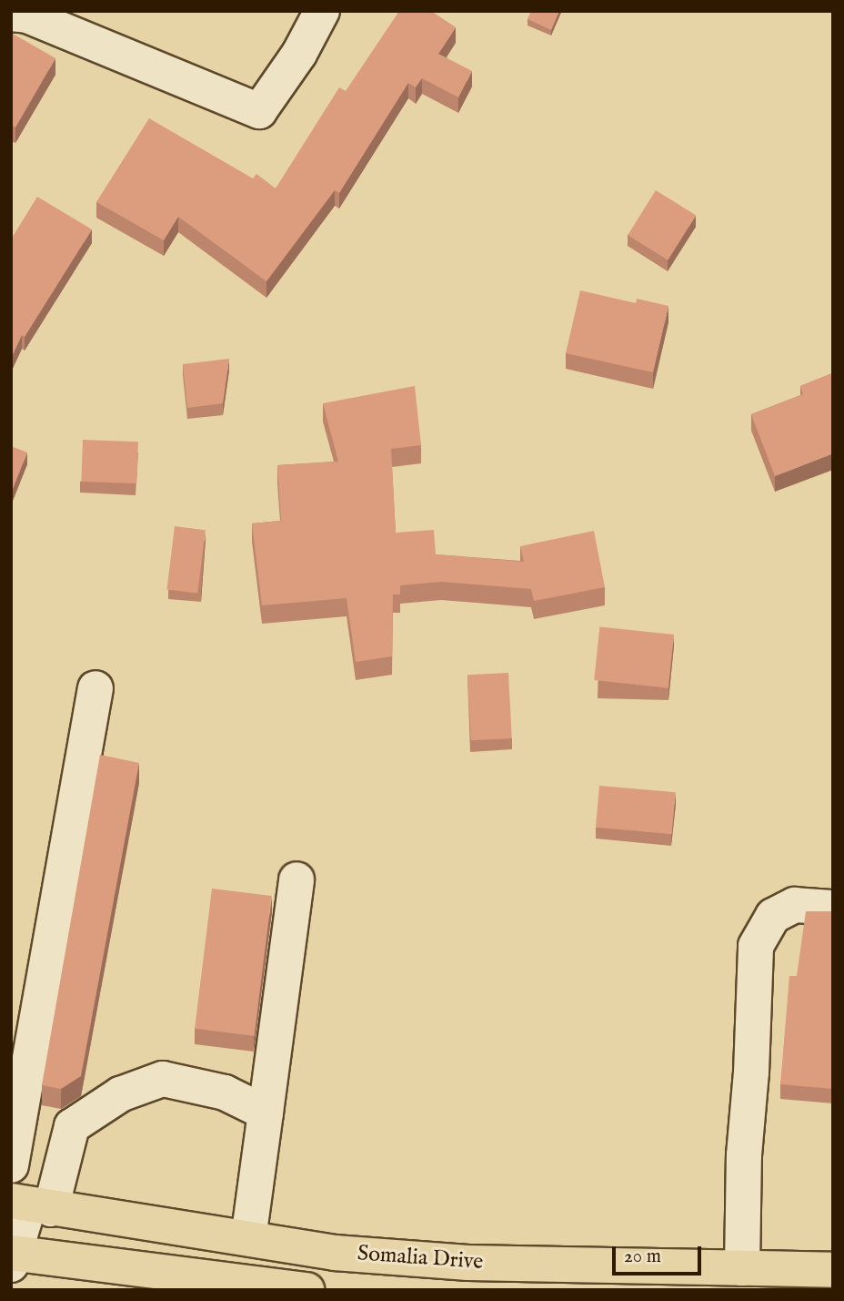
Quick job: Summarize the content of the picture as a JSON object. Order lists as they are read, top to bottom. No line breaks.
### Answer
{"streets":{"main road":["Somalia Drive"]},"scale_bar":"20 m"}
